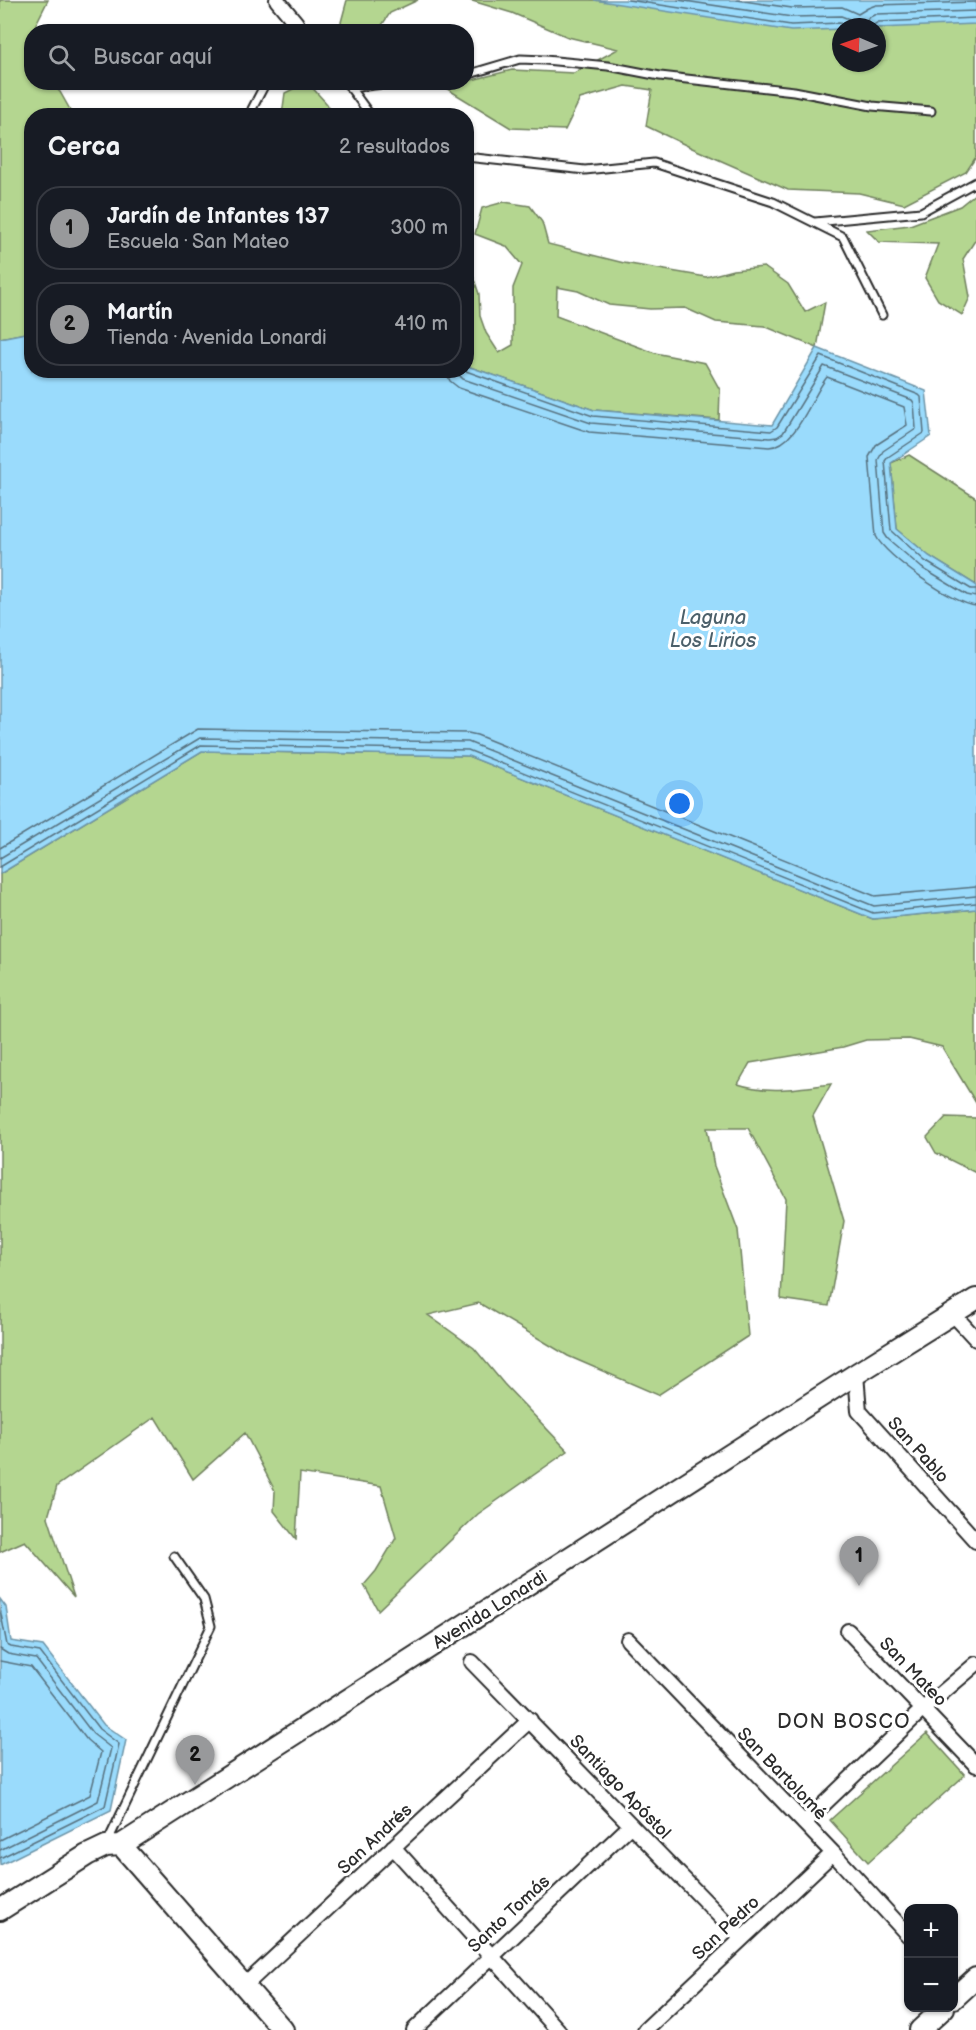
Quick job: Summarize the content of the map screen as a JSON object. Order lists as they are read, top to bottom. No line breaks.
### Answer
{"streets":{"street":["San Pablo","Avenida Lonardi","San Mateo","San Bartolomé","Santiago Apóstol","San Andrés","Santo Tomás","San Pedro"]},"crossings":[["San Pablo","Avenida Lonardi"],["San Bartolomé","San Pedro"],["Santiago Apóstol","San Andrés"],["Santiago Apóstol","Santo Tomás"],["Santiago Apóstol","San Pedro"]],"districts":["DON BOSCO"],"water":["Laguna Los Lirios"],"north":"left","page":{"search":"Buscar aquí","heading":["Cerca","2 resultados"],"list":[{"mark":"1","name":"Jardín de Infantes 137","note":"Escuela · San Mateo","value":"300 m"},{"mark":"2","name":"Martín","note":"Tienda · Avenida Lonardi","value":"410 m"}],"pins":["1","2"],"map_buttons":["+","−"]}}
